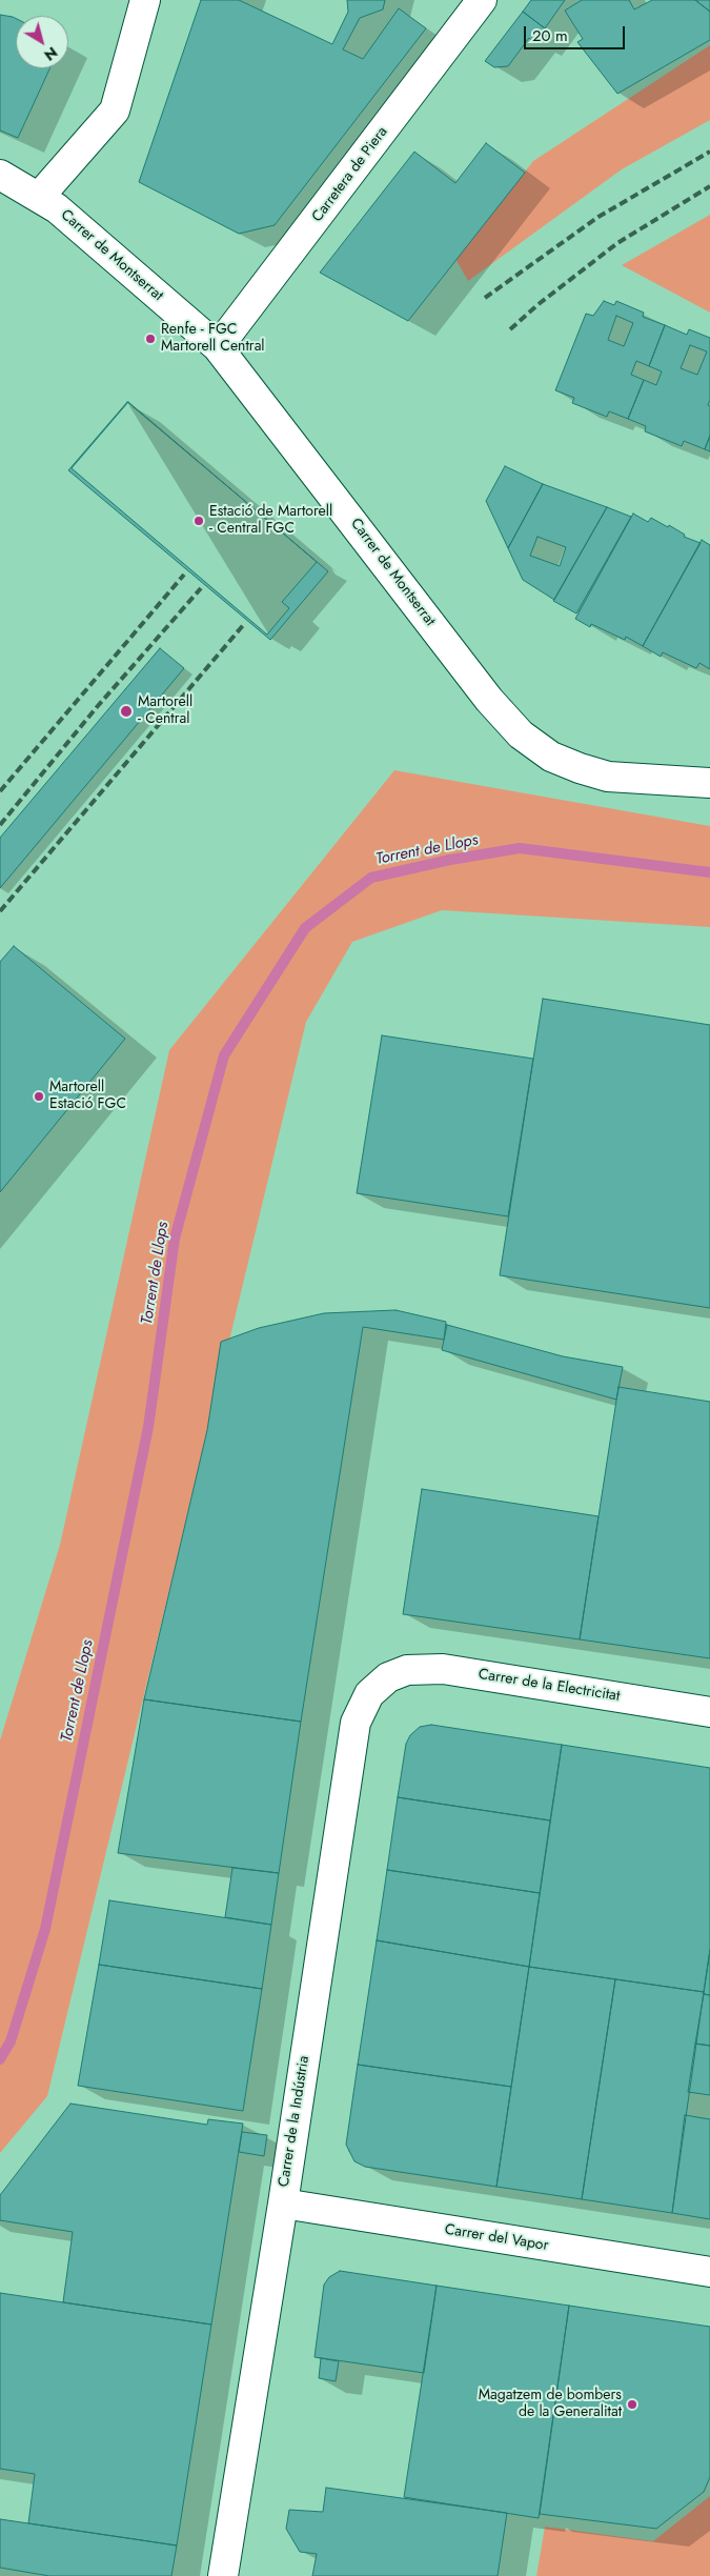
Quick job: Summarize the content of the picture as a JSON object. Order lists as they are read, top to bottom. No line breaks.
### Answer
{"streets":{"street":["Carretera de Piera","Carrer de Montserrat","Carrer de la Electricitat","Carrer de la Indústria","Carrer del Vapor"]},"crossings":[["Carretera de Piera","Carrer de Montserrat"],["Carrer de la Electricitat","Carrer de la Indústria"],["Carrer de la Indústria","Carrer del Vapor"]],"water":["Torrent de Llops"],"places":["Renfe - FGC Martorell Central","Estació de Martorell - Central FGC","Martorell - Central","Martorell Estació FGC","Magatzem de bombers de la Generalitat"],"scale_bar":"20 m","north":"bottom right"}
